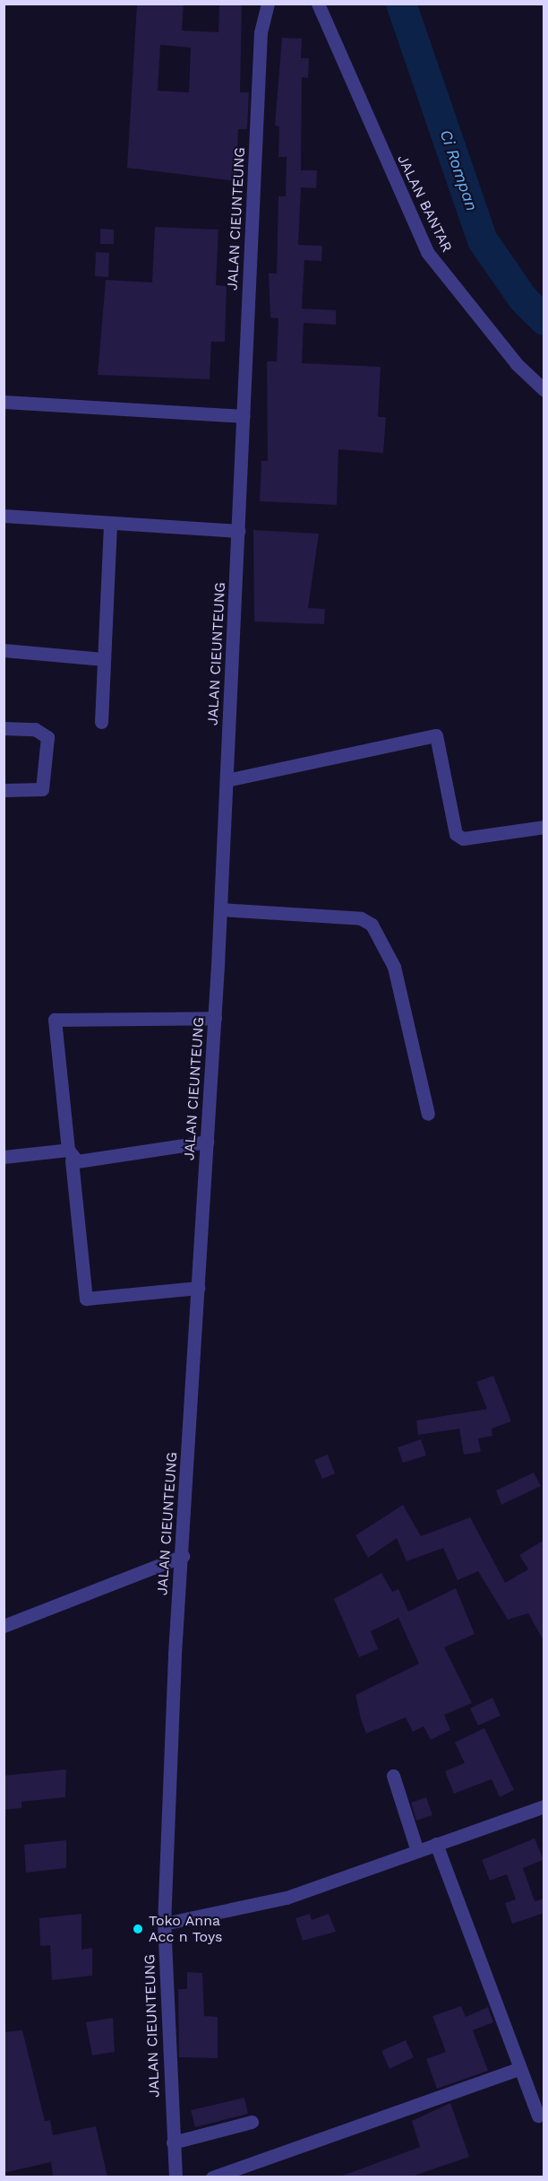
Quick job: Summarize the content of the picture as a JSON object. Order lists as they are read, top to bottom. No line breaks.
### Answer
{"streets":{"street":["JALAN BANTAR","JALAN CIEUNTEUNG"]},"water":["Ci Rompan"],"places":["Toko Anna Acc n Toys"]}
